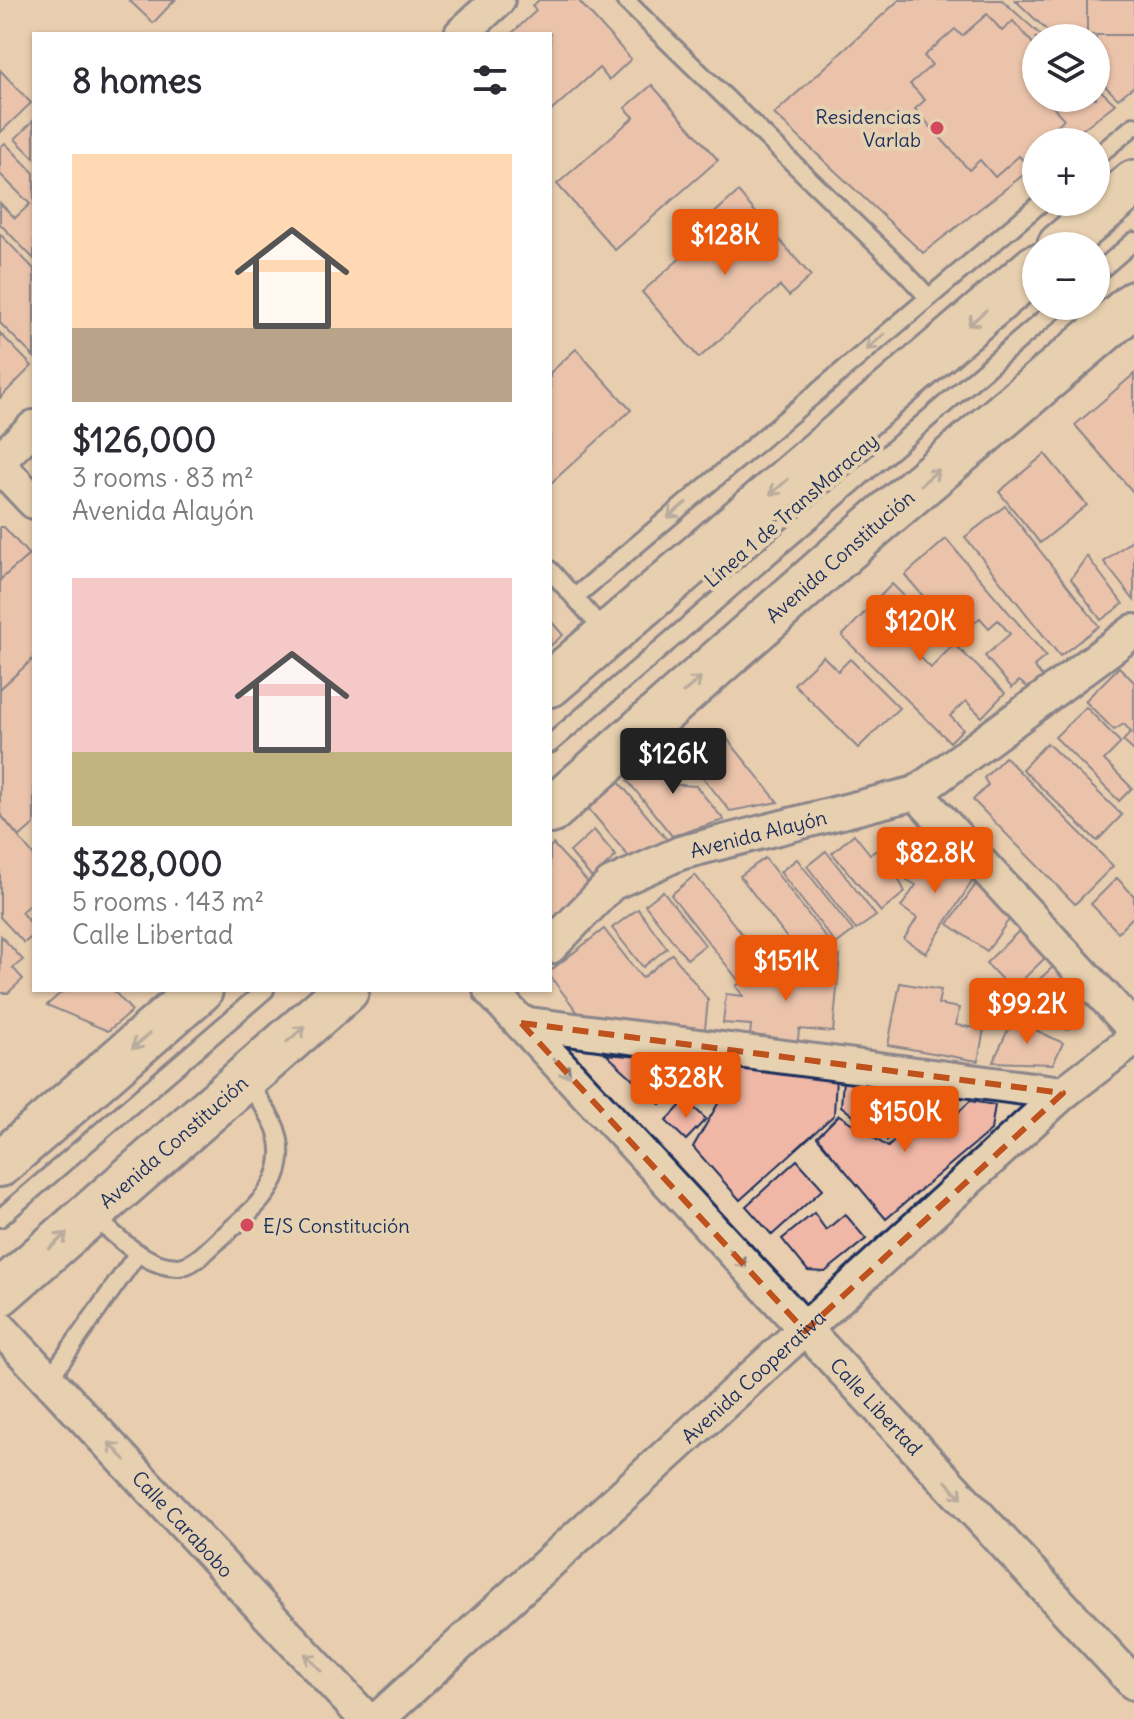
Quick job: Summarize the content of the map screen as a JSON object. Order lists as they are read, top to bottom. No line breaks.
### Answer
{"streets":{"street":["Avenida Constitución","Avenida Alayón","Avenida Cooperativa","Calle Libertad","Calle Carabobo"],"lane":["Línea 1 de TransMaracay"]},"crossings":[["Avenida Cooperativa","Calle Libertad"]],"one_way":["Calle Libertad","Calle Carabobo"],"places":["Residencias Varlab","E/S Constitución"],"page":{"map_buttons":["+","−"],"heading":"8 homes","list":[{"name":"$126,000","note":"3 rooms · 83 m² · Avenida Alayón"},{"name":"$328,000","note":"5 rooms · 143 m² · Calle Libertad"}],"price":["$128K","$120K","$126K","$82.8K","$151K","$99.2K","$328K","$150K"]}}
